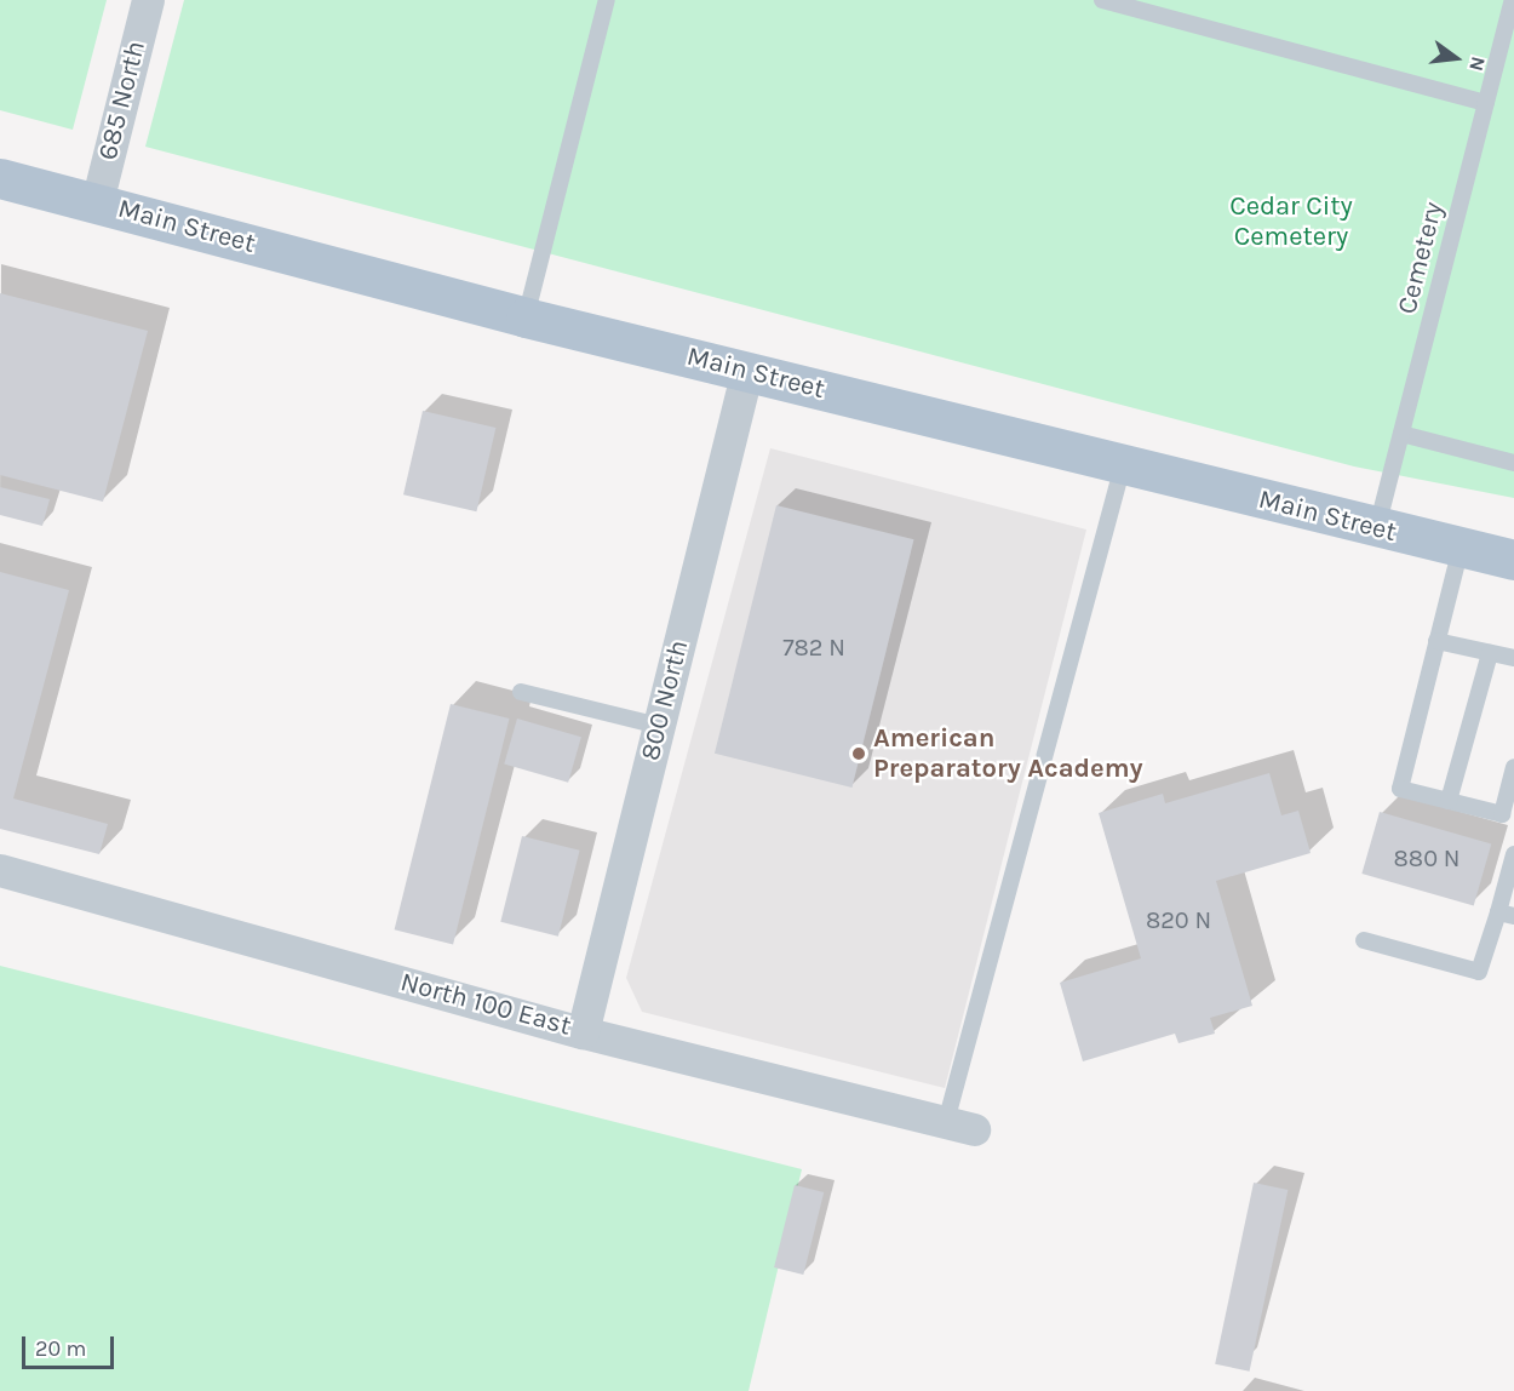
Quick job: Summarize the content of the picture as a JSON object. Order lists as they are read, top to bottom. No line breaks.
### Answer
{"streets":{"main road":["Main Street"],"street":["685 North","800 North","North 100 East"],"lane":["Cemetery"]},"crossings":[["685 North","Main Street"],["Main Street","Cemetery"],["Main Street","800 North"],["800 North","North 100 East"]],"parks":["Cedar City Cemetery"],"places":["American Preparatory Academy"],"house_numbers":["782 N","880 N","820 N"],"scale_bar":"20 m","north":"right"}
